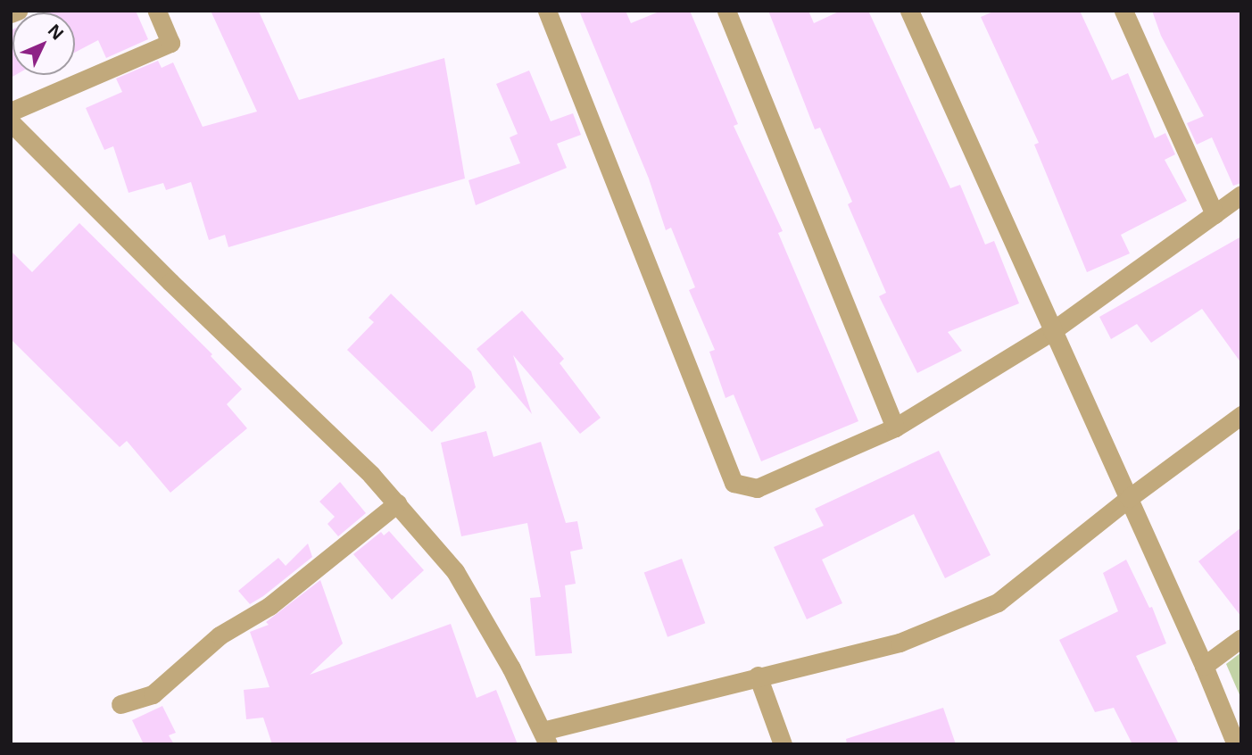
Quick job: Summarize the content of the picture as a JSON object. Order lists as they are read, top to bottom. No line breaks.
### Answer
{"north":"top right"}
